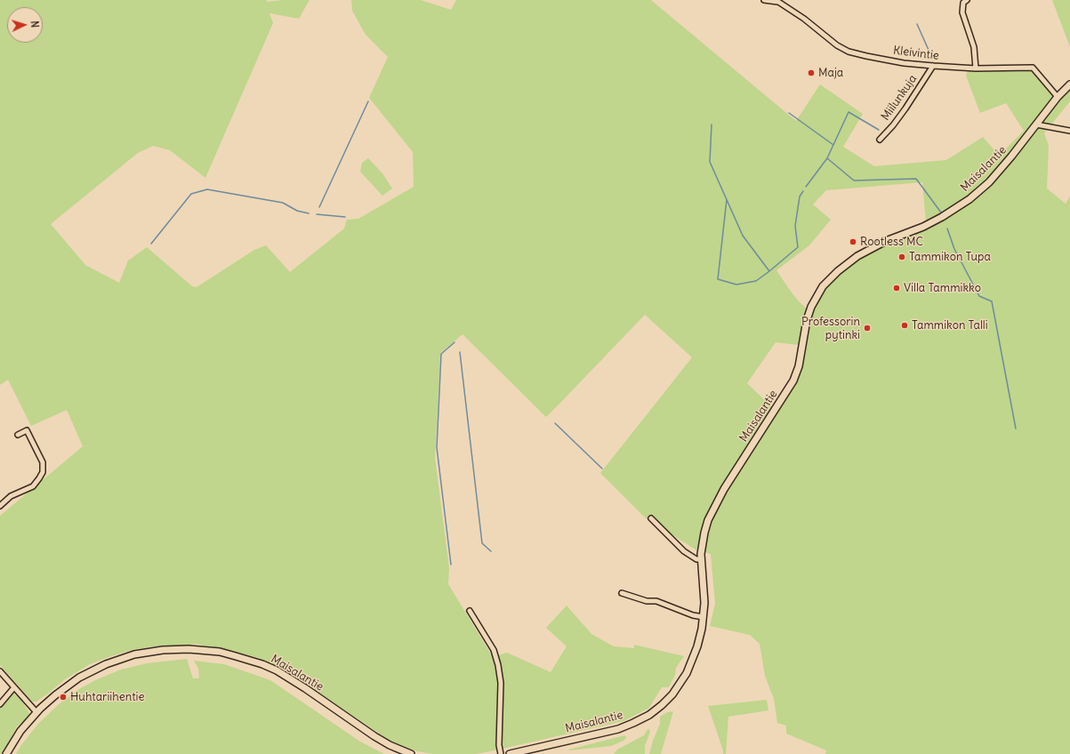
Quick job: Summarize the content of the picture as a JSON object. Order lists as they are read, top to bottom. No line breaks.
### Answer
{"streets":{"main road":["Maisalantie"],"street":["Kleivintie","Miilunkuja"]},"crossings":[["Kleivintie","Miilunkuja"],["Kleivintie","Maisalantie"]],"places":["Maja","Rootless MC","Tammikon Tupa","Villa Tammikko","Tammikon Talli","Professorin pytinki","Huhtariihentie"],"north":"right"}
